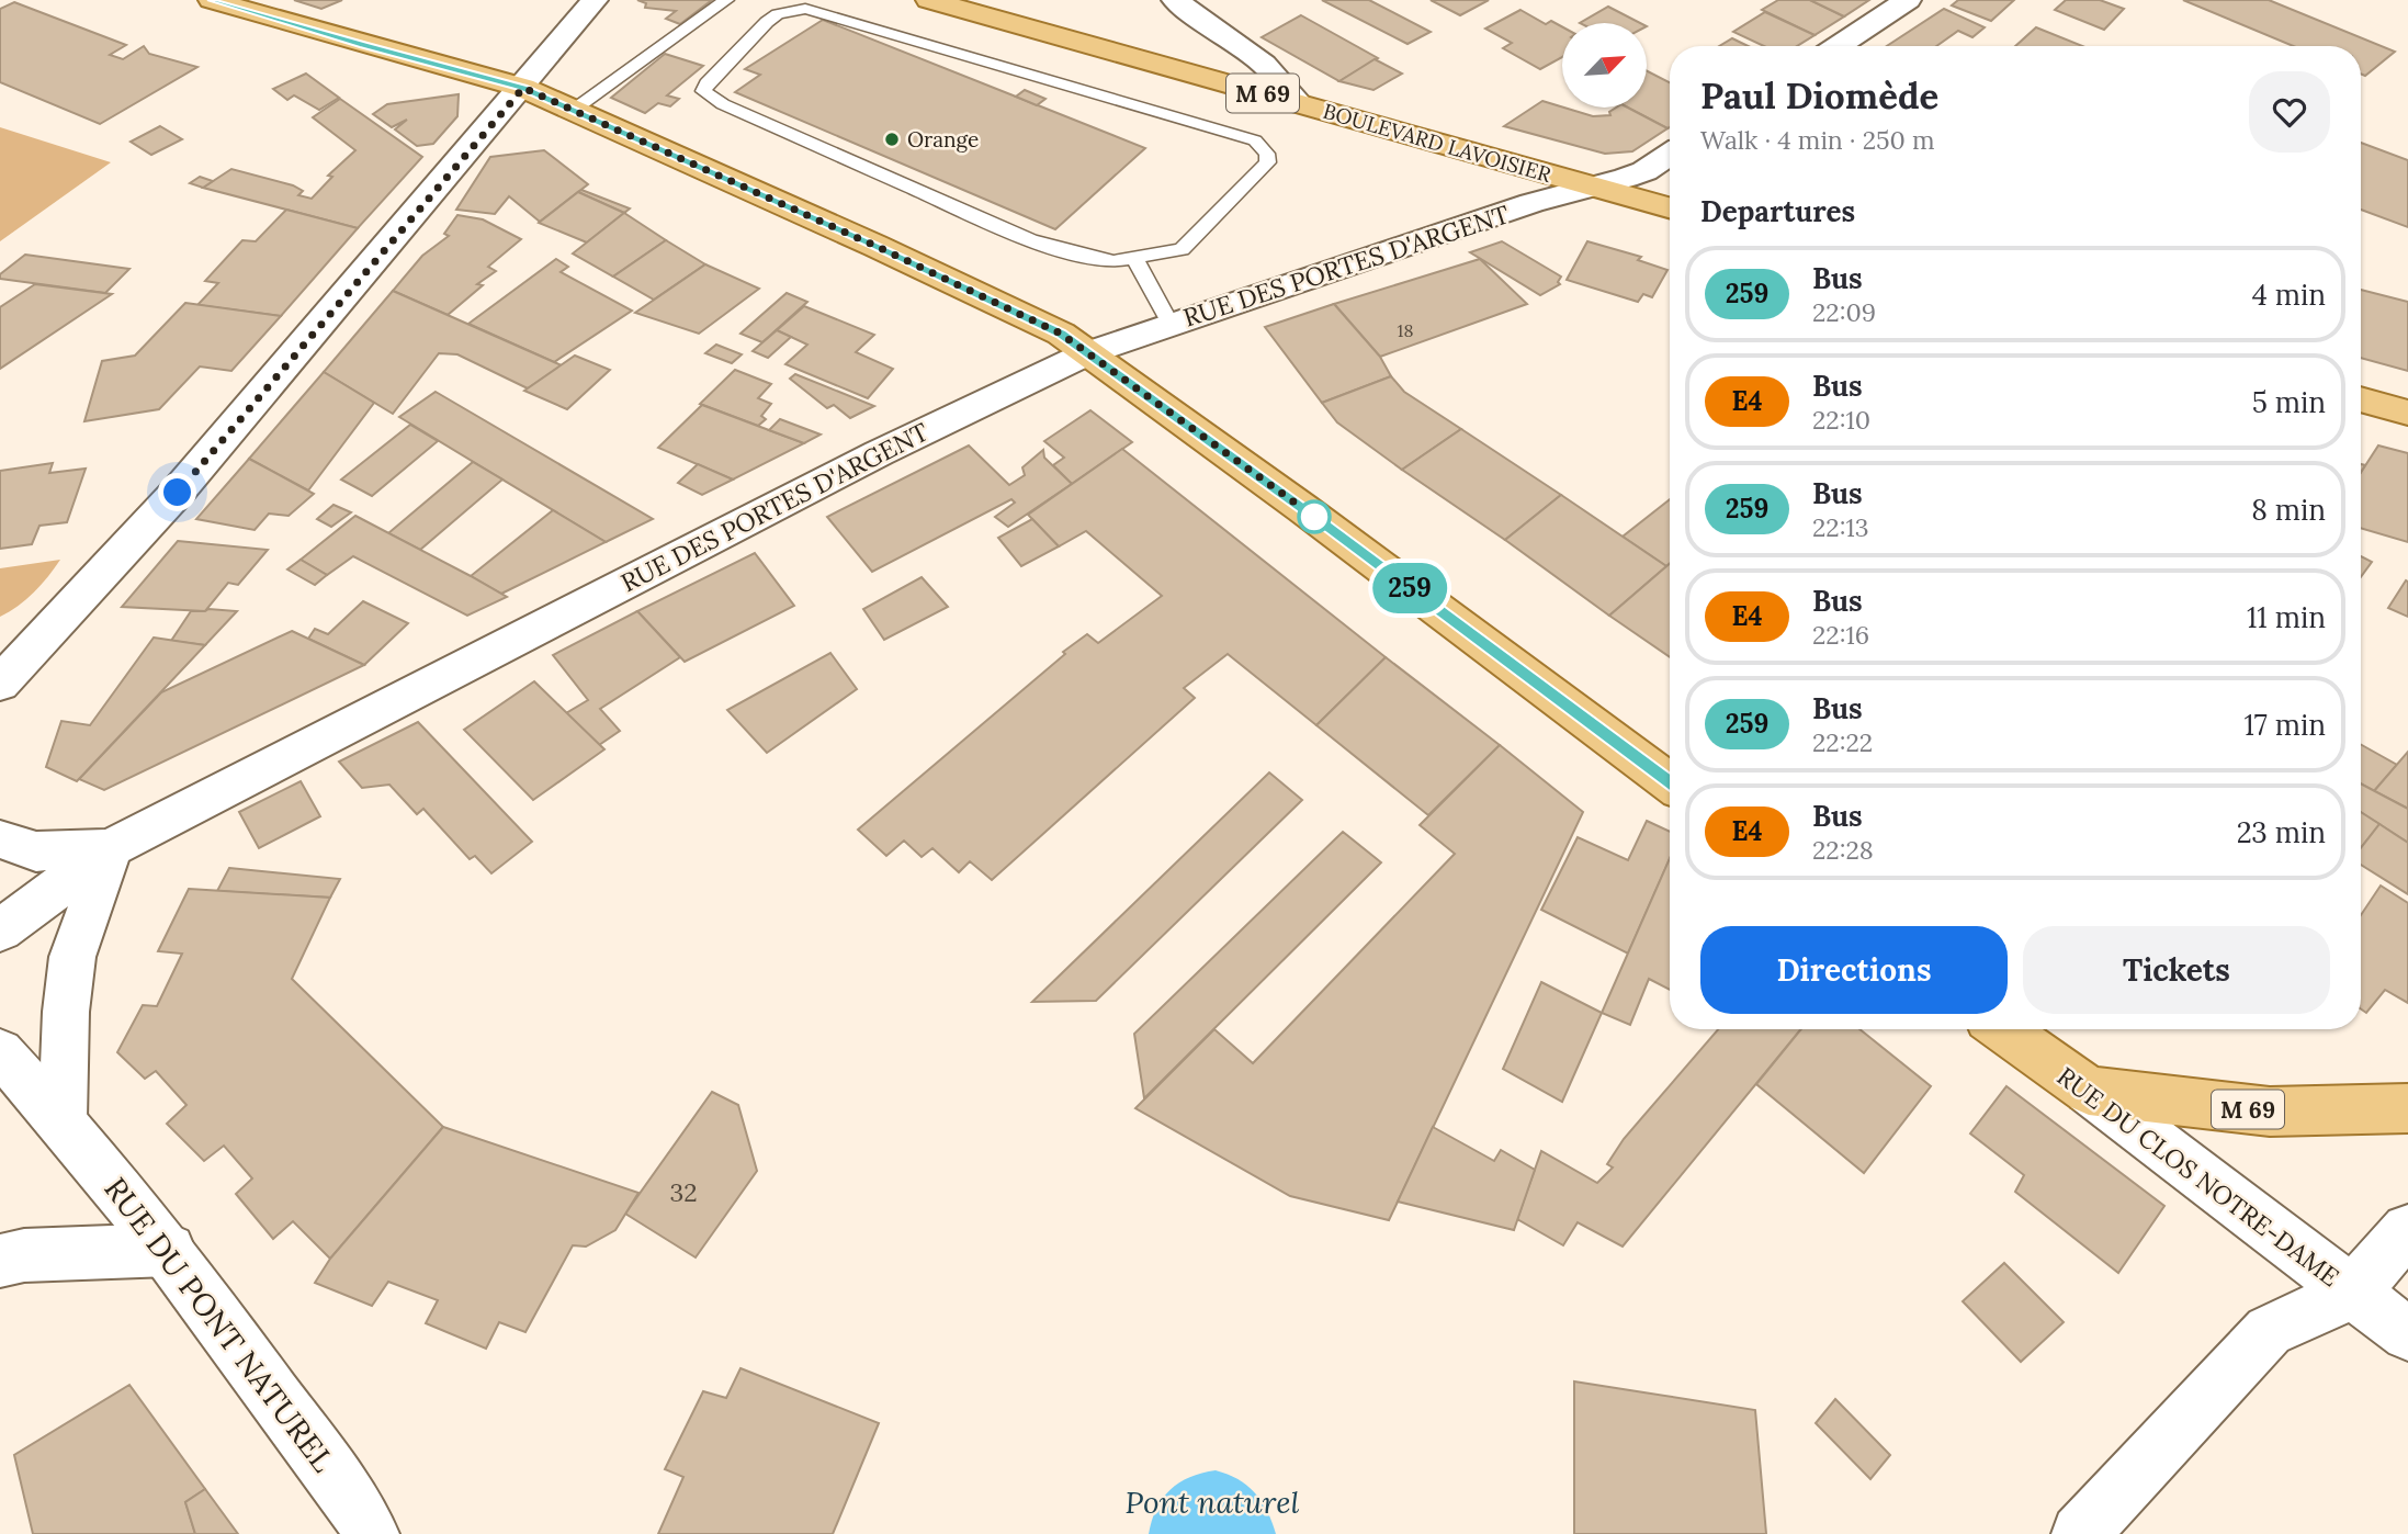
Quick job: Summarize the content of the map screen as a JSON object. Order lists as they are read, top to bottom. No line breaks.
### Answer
{"streets":{"main road":["M 69","BOULEVARD LAVOISIER","RUE DU CLOS NOTRE-DAME"],"street":["RUE DES PORTES D'ARGENT","RUE DU PONT NATUREL"]},"crossings":[["M 69","RUE DU CLOS NOTRE-DAME"],["BOULEVARD LAVOISIER","RUE DES PORTES D'ARGENT"]],"water":["Pont naturel"],"places":["Orange"],"lines":["bus line 259"],"house_numbers":["18","32"],"north":"top right","page":{"on_map":"259","heading":[["Paul Diomède","Walk · 4 min · 250 m"],"Departures"],"list":[{"mark":"259","name":"Bus","note":"22:09","value":"4 min"},{"mark":"E4","name":"Bus","note":"22:10","value":"5 min"},{"mark":"259","name":"Bus","note":"22:13","value":"8 min"},{"mark":"E4","name":"Bus","note":"22:16","value":"11 min"},{"mark":"259","name":"Bus","note":"22:22","value":"17 min"},{"mark":"E4","name":"Bus","note":"22:28","value":"23 min"}],"buttons":["Directions","Tickets"]}}
